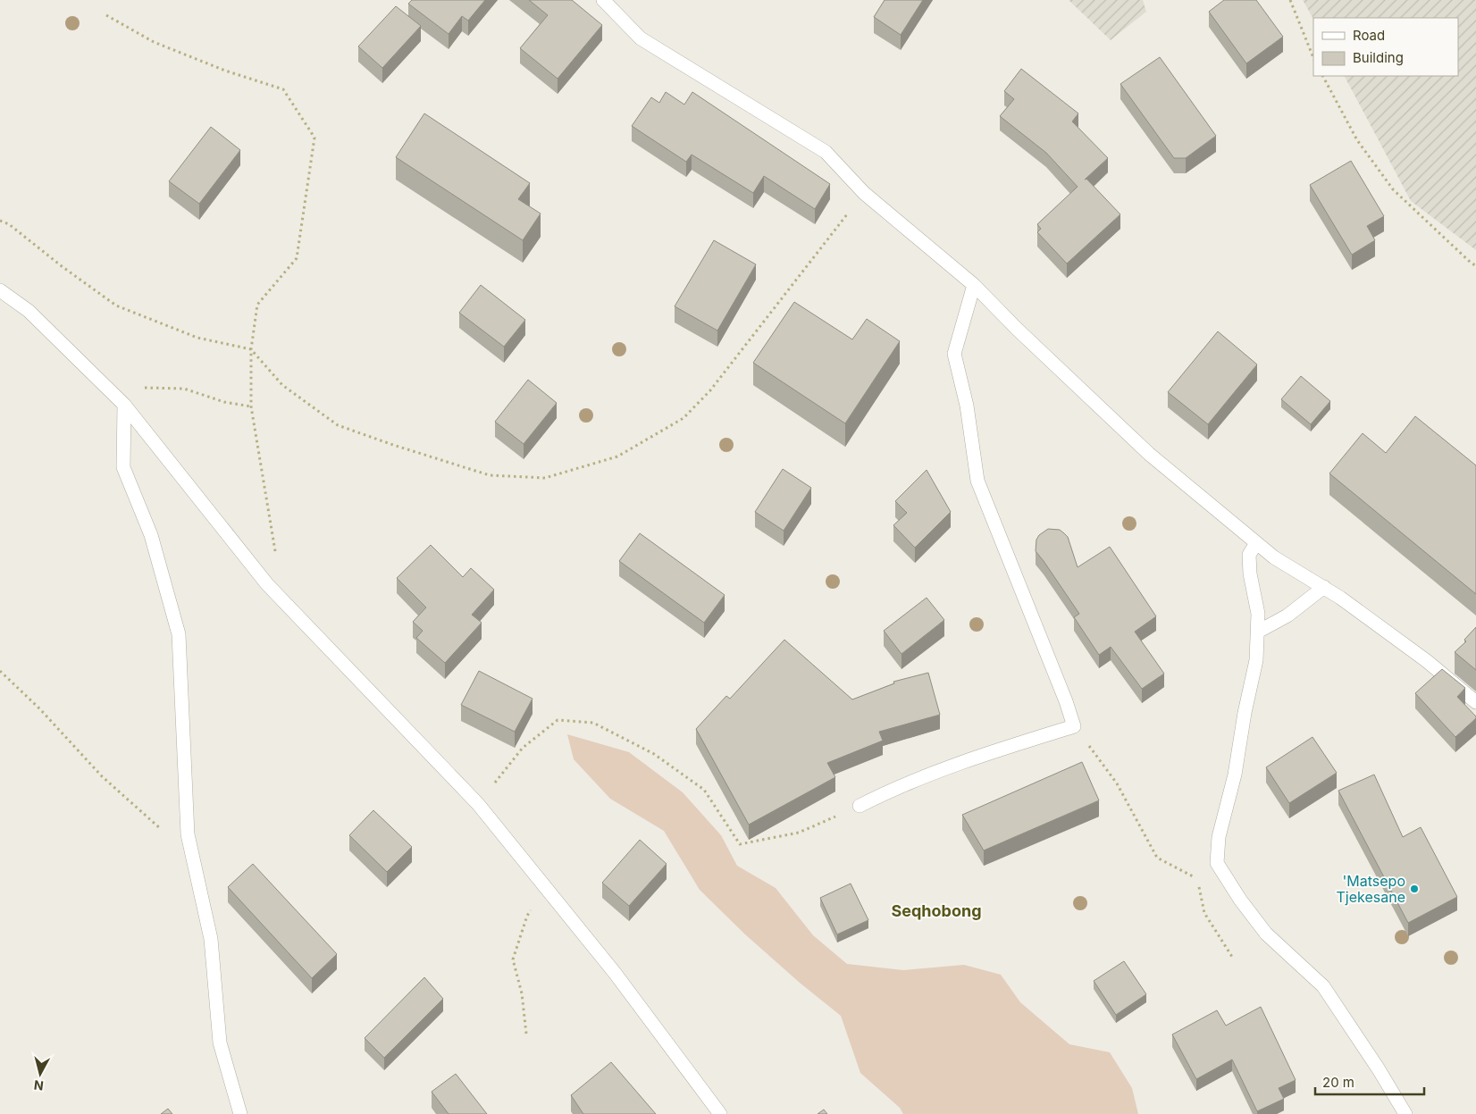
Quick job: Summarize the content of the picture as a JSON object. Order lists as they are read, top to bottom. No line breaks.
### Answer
{"districts":["Seqhobong"],"places":["'Matsepo Tjekesane"],"legend":["Road","Building"],"scale_bar":"20 m","north":"bottom"}
